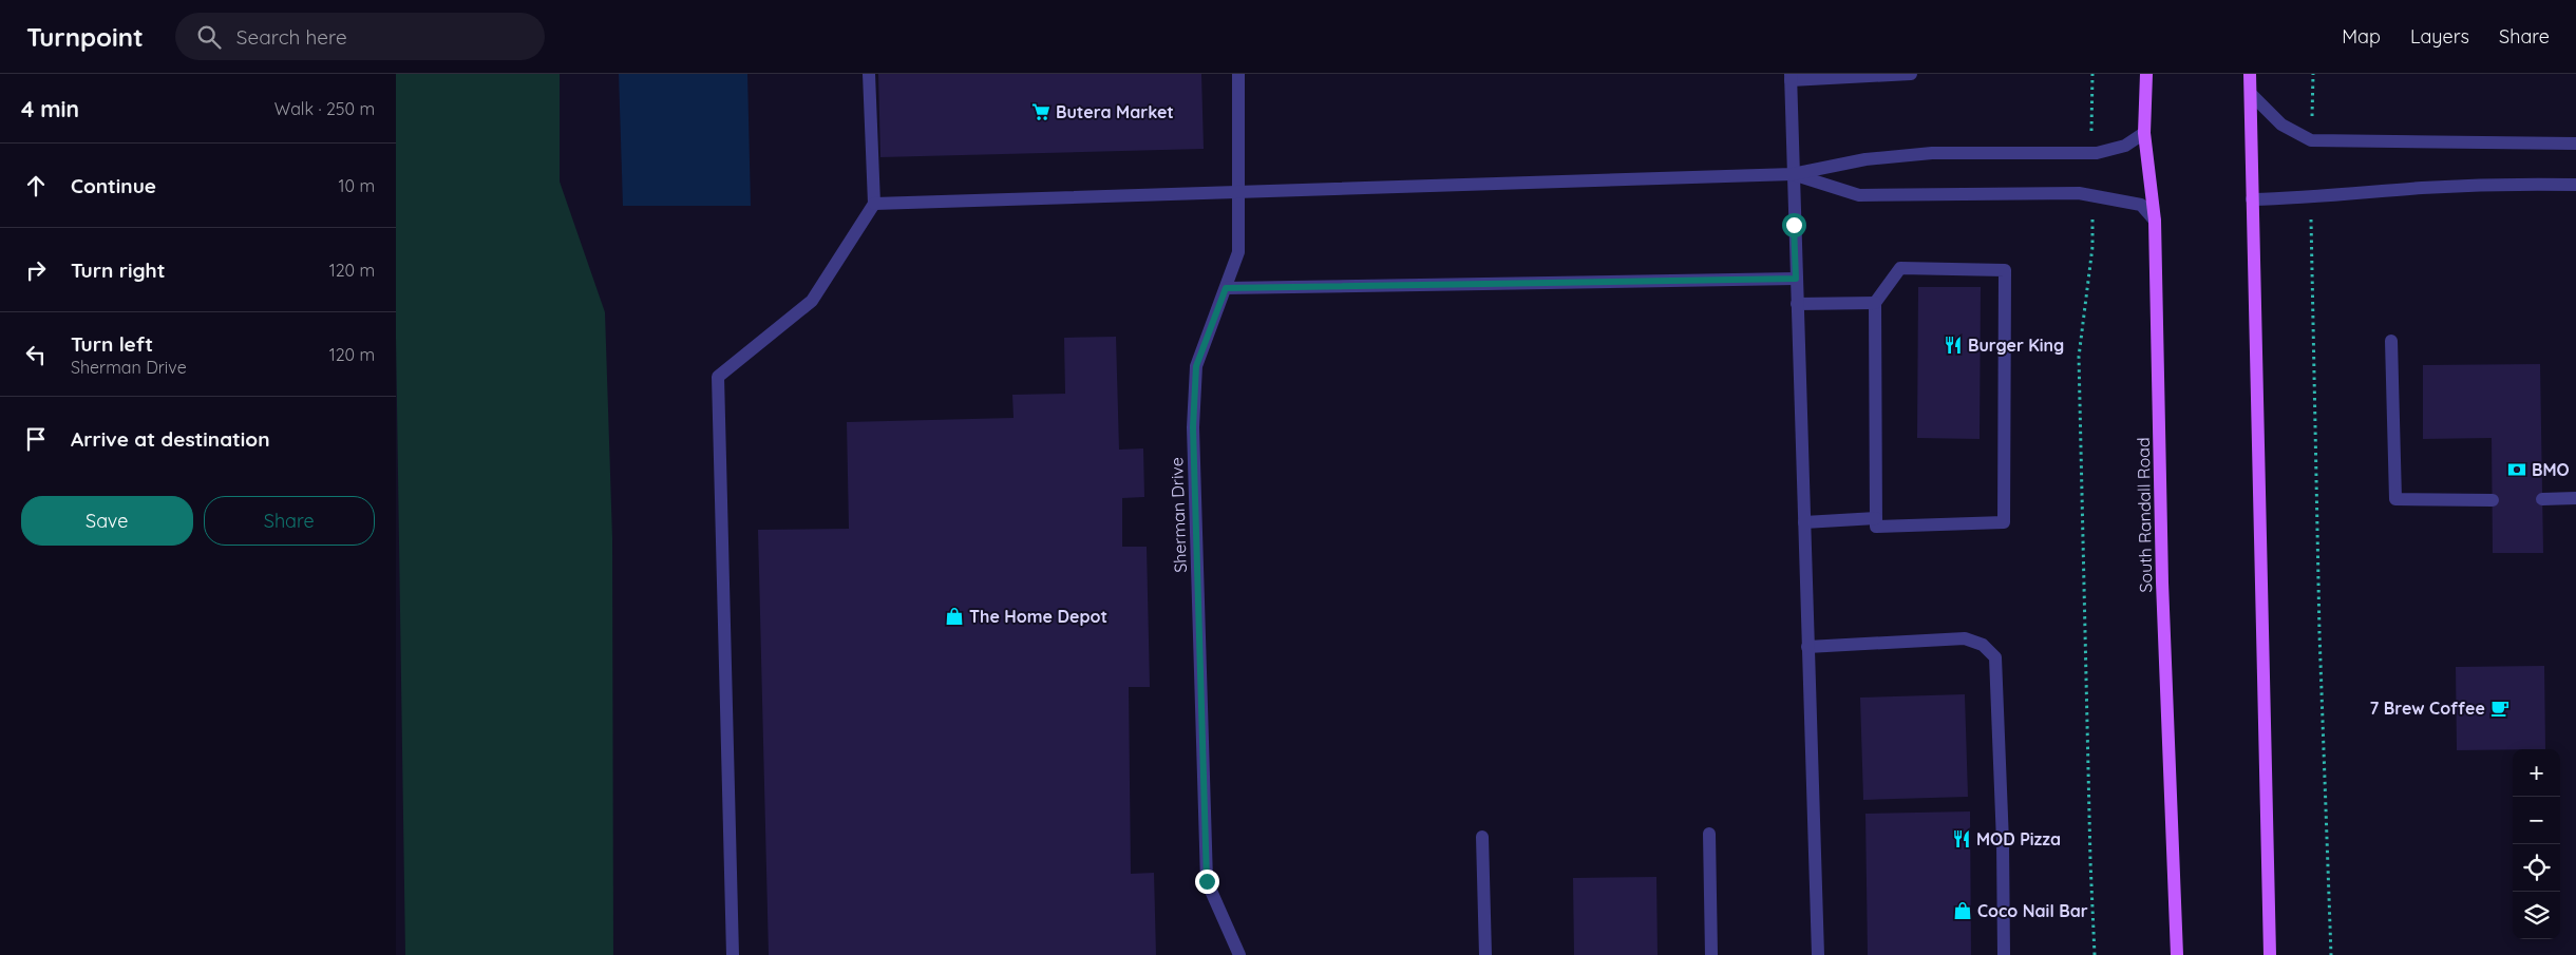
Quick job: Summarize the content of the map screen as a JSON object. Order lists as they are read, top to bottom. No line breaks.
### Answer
{"streets":{"main road":["South Randall Road"],"street":["Sherman Drive"]},"places":{"supermarket":["Butera Market"],"restaurant":["Burger King","MOD Pizza"],"bank":["BMO"],"shop":["The Home Depot","Coco Nail Bar"],"cafe":["7 Brew Coffee"]},"page":{"header":"Turnpoint","search":"Search here","nav":["Map","Layers","Share"],"heading":["4 min","Walk · 250 m"],"list":[["Continue","10 m"],["Turn right","120 m"],["Turn left","Sherman Drive","120 m"],"Arrive at destination"],"buttons":["Save","Share"],"map_buttons":["+","−"]}}
